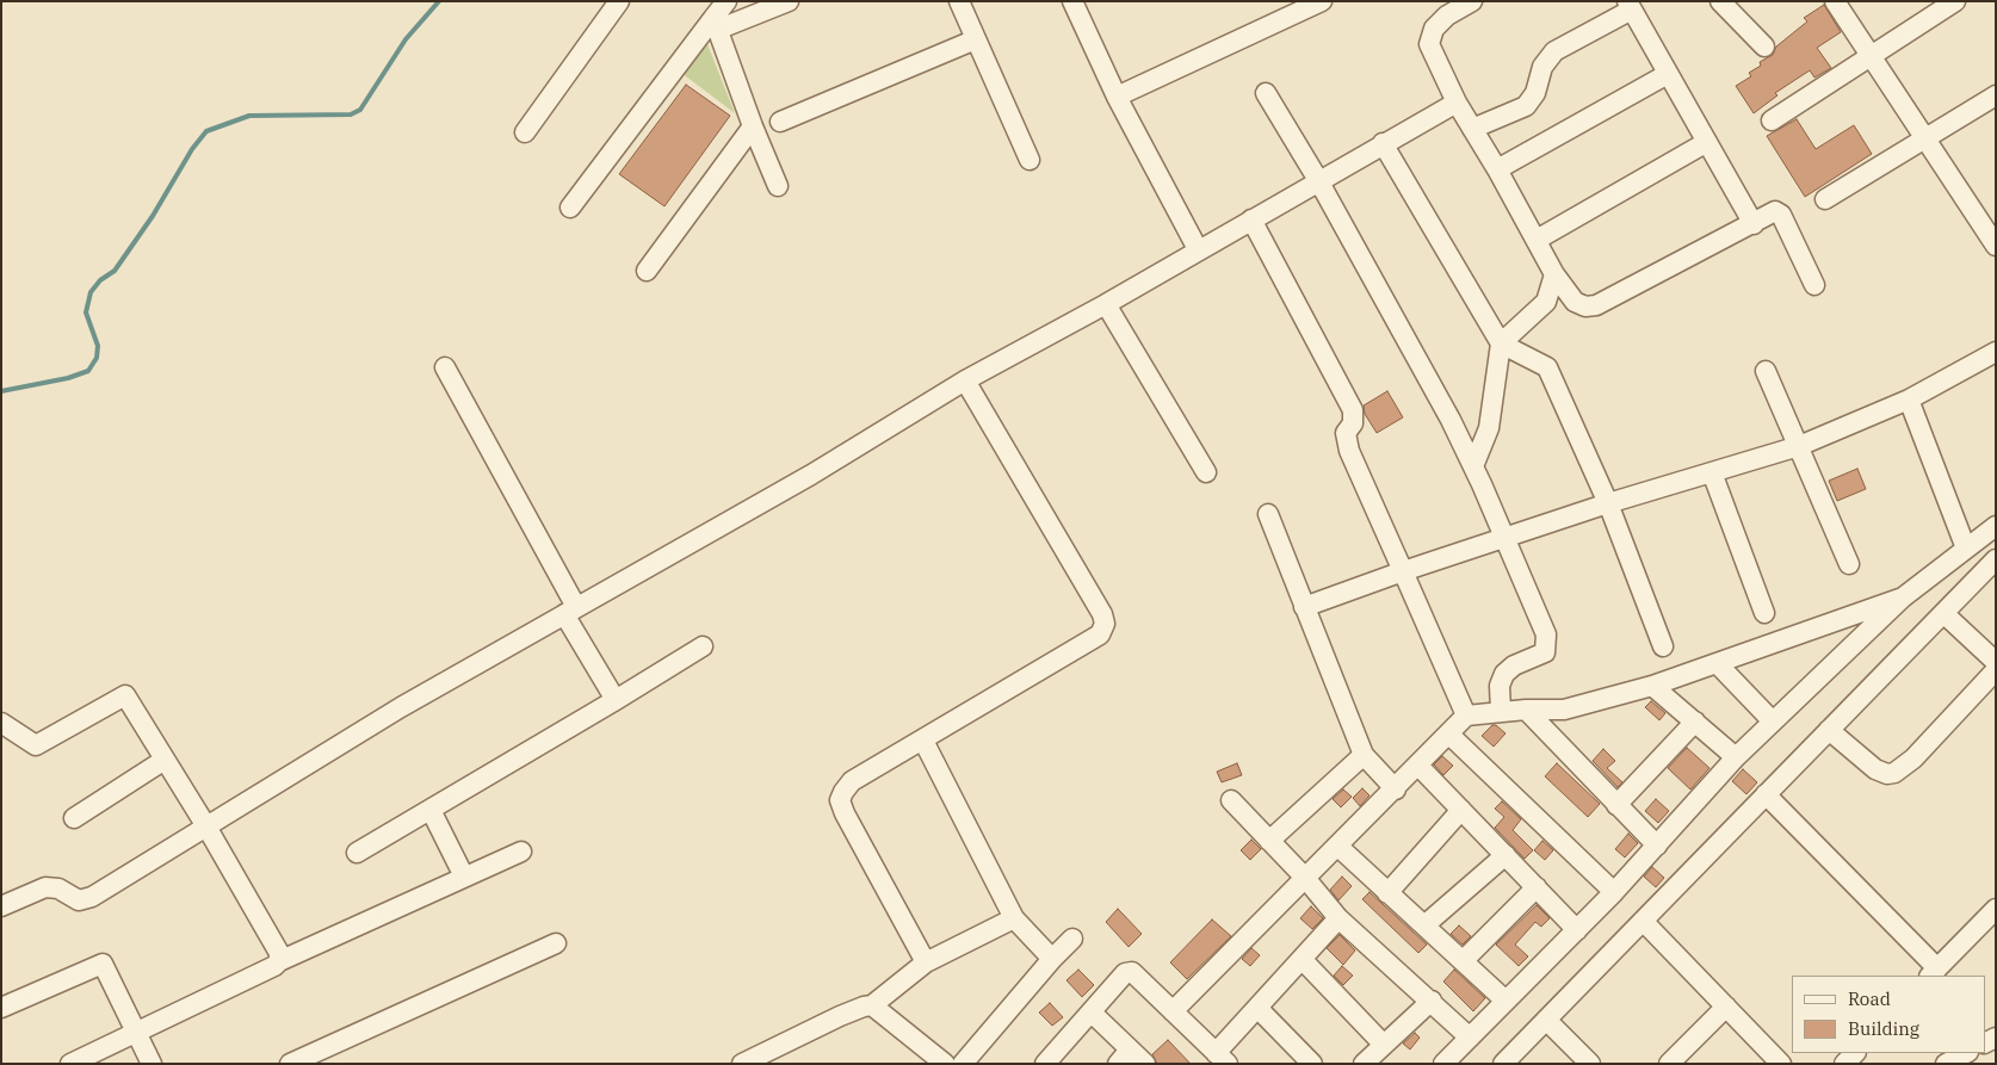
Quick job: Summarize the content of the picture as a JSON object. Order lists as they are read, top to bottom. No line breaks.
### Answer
{"legend":["Road","Building"]}
